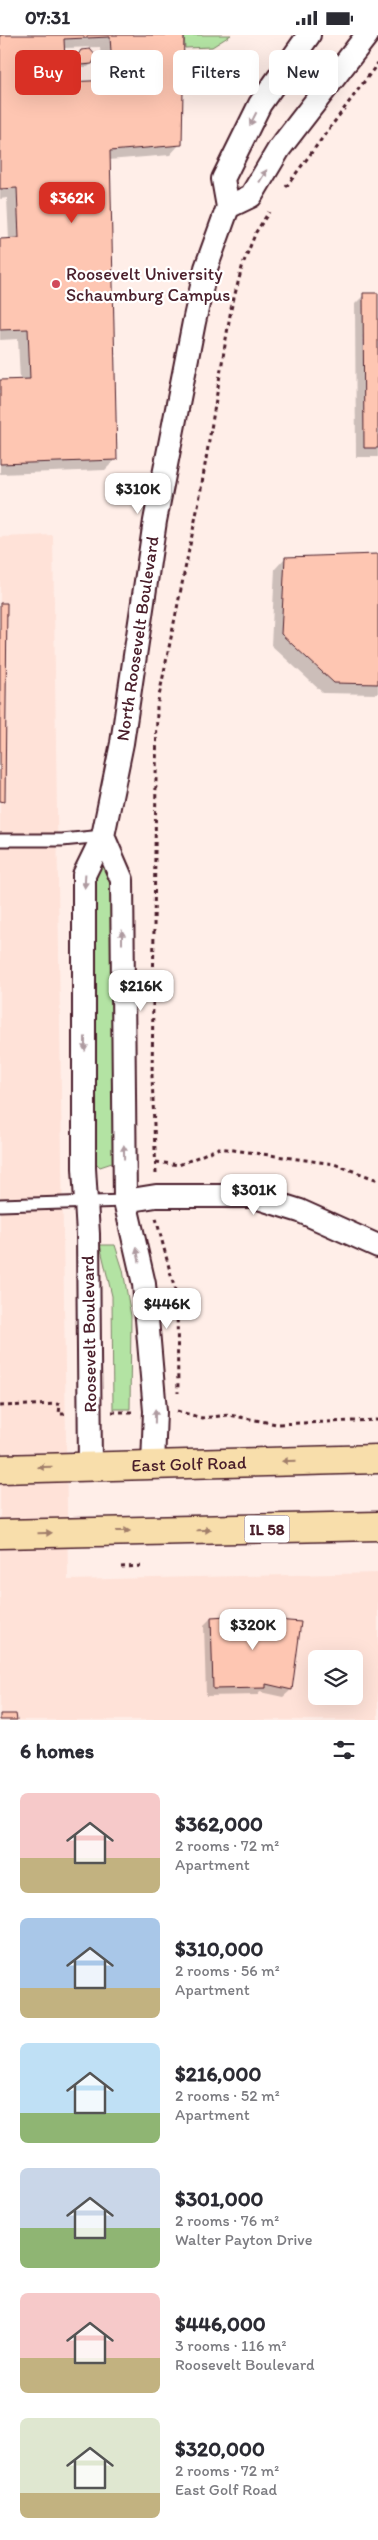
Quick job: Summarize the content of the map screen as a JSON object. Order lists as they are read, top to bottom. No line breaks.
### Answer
{"streets":{"main road":["East Golf Road","IL 58"],"street":["North Roosevelt Boulevard","Roosevelt Boulevard"]},"crossings":[["North Roosevelt Boulevard","Roosevelt Boulevard"],["Roosevelt Boulevard","East Golf Road"]],"places":["Roosevelt University Schaumburg Campus"],"page":{"status":"07:31","chip":["Buy","Rent","Filters","New"],"price":["$362K","$310K","$216K","$301K","$446K","$320K"],"heading":"6 homes","list":[{"name":"$362,000","note":"2 rooms · 72 m² · Apartment"},{"name":"$310,000","note":"2 rooms · 56 m² · Apartment"},{"name":"$216,000","note":"2 rooms · 52 m² · Apartment"},{"name":"$301,000","note":"2 rooms · 76 m² · Walter Payton Drive"},{"name":"$446,000","note":"3 rooms · 116 m² · Roosevelt Boulevard"},{"name":"$320,000","note":"2 rooms · 72 m² · East Golf Road"}]}}
